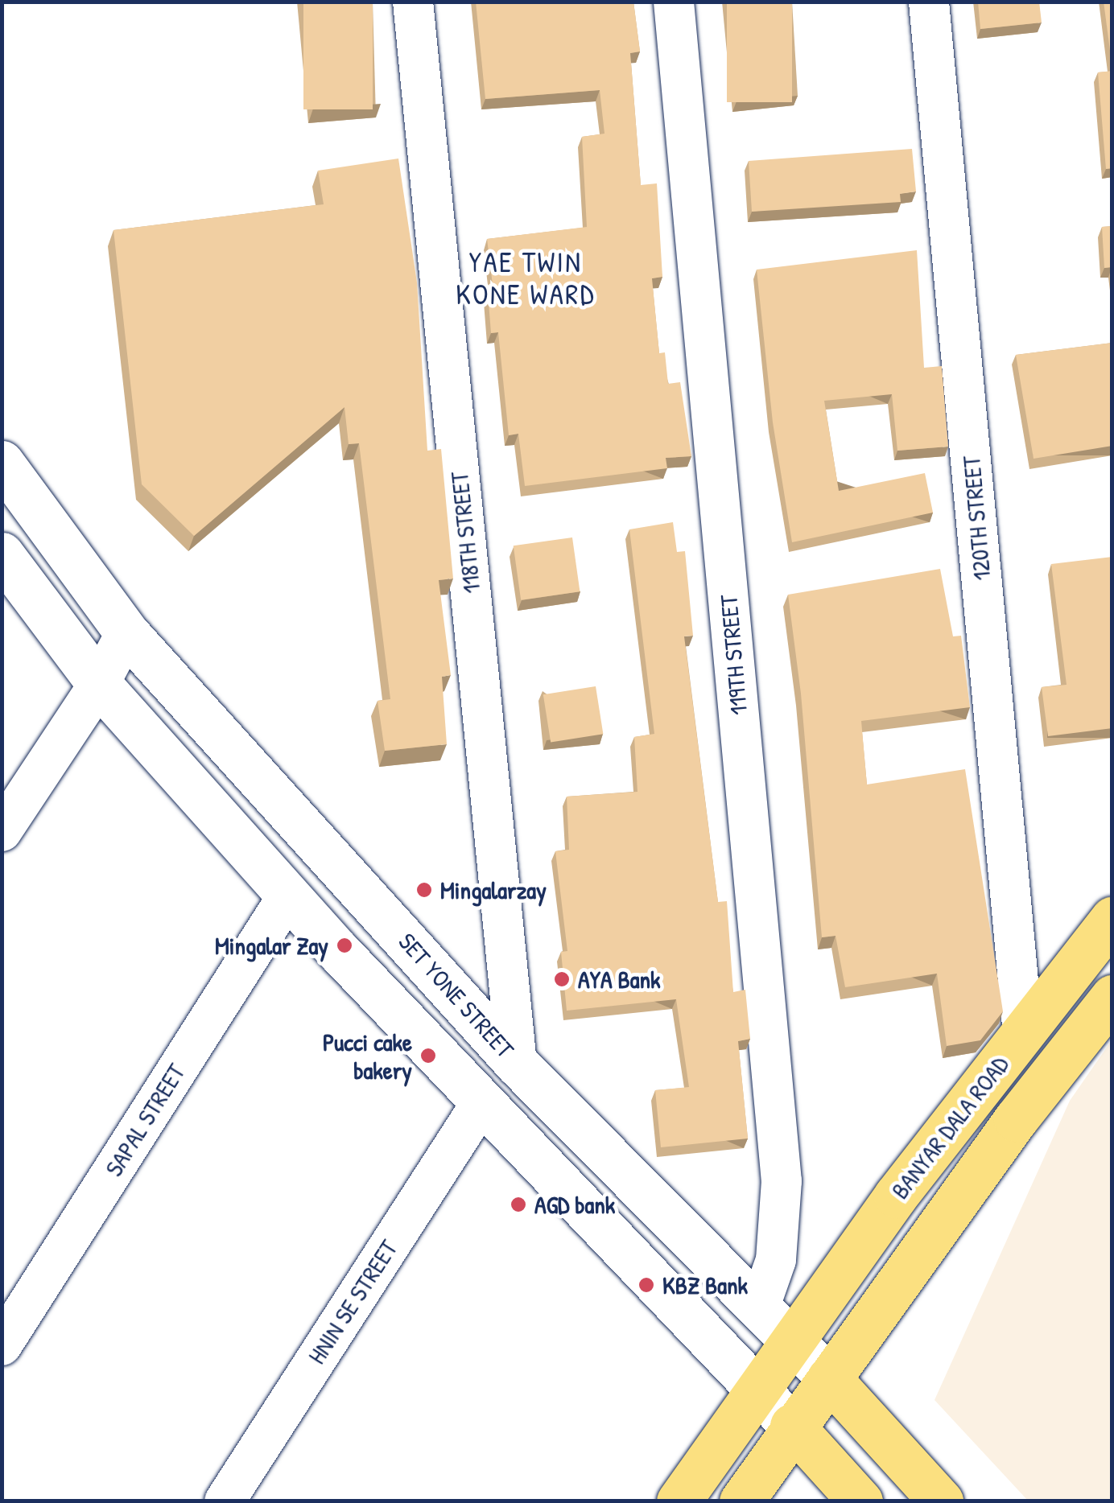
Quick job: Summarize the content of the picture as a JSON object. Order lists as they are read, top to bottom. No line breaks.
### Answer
{"streets":{"main road":["SET YONE STREET","BANYAR DALA ROAD"],"street":["120TH STREET","118TH STREET","119TH STREET","SAPAL STREET","HNIN SE STREET"]},"crossings":[["120TH STREET","BANYAR DALA ROAD"],["118TH STREET","SET YONE STREET"],["119TH STREET","SET YONE STREET"],["SET YONE STREET","BANYAR DALA ROAD"]],"districts":["YAE TWIN KONE WARD"],"places":["Mingalarzay","Mingalar Zay","AYA Bank","Pucci cake bakery","AGD bank","KBZ Bank"]}
